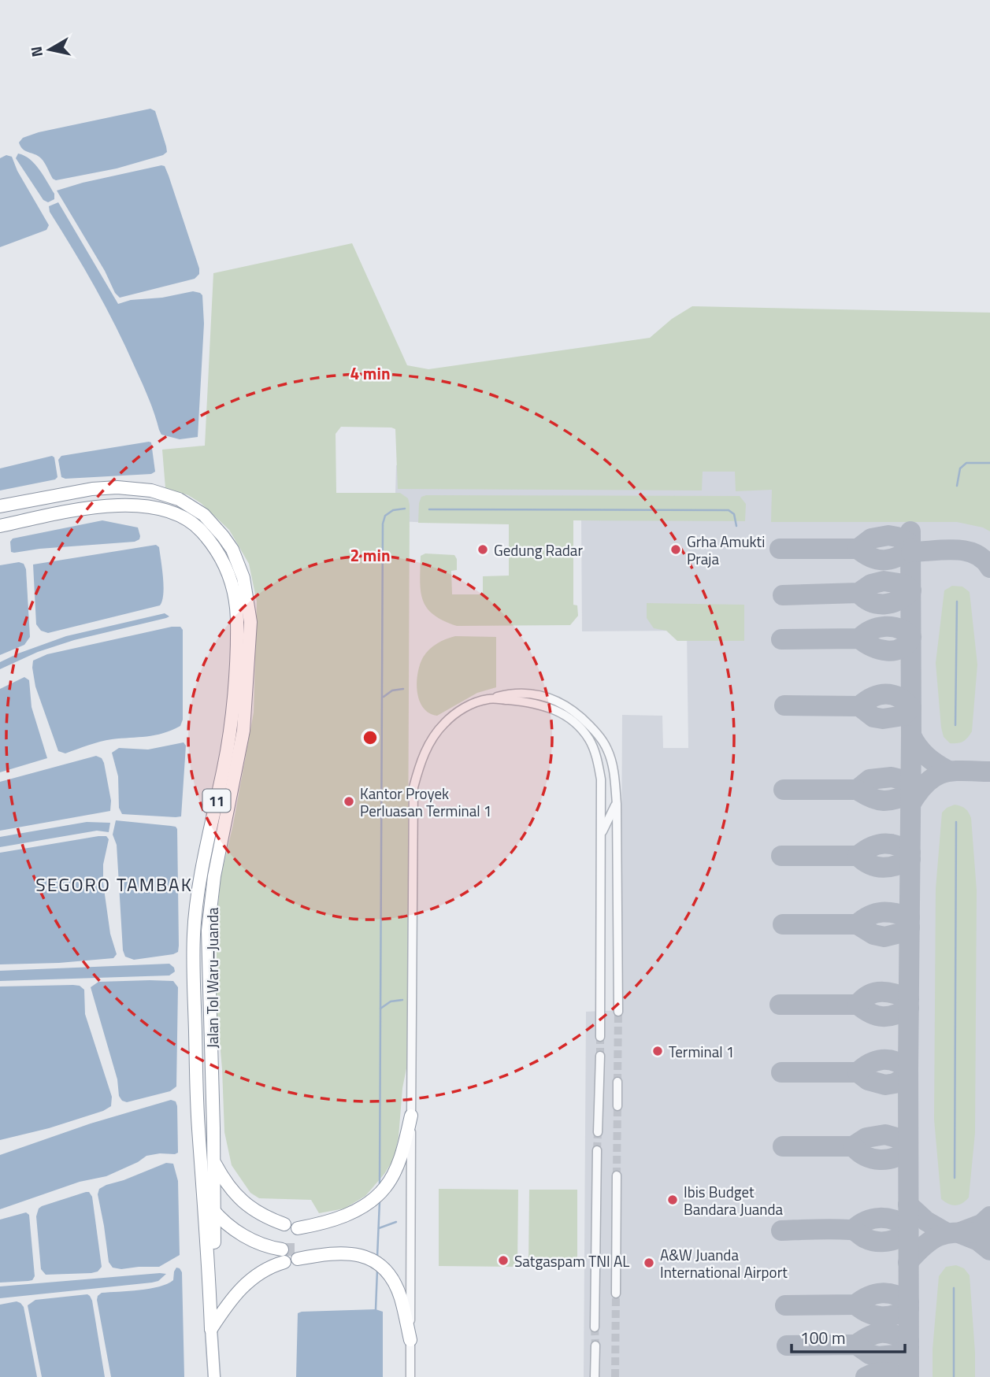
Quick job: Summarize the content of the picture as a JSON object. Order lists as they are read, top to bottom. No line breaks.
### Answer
{"streets":{"highway":["11","Jalan Tol Waru–Juanda"]},"districts":["SEGORO TAMBAK"],"places":["Gedung Radar","Grha Amukti Praja","Kantor Proyek Perluasan Terminal 1","Terminal 1","Ibis Budget Bandara Juanda","Satgaspam TNI AL","A&W Juanda International Airport"],"scale_bar":"100 m","north":"left","rings":["4 min","2 min"]}
